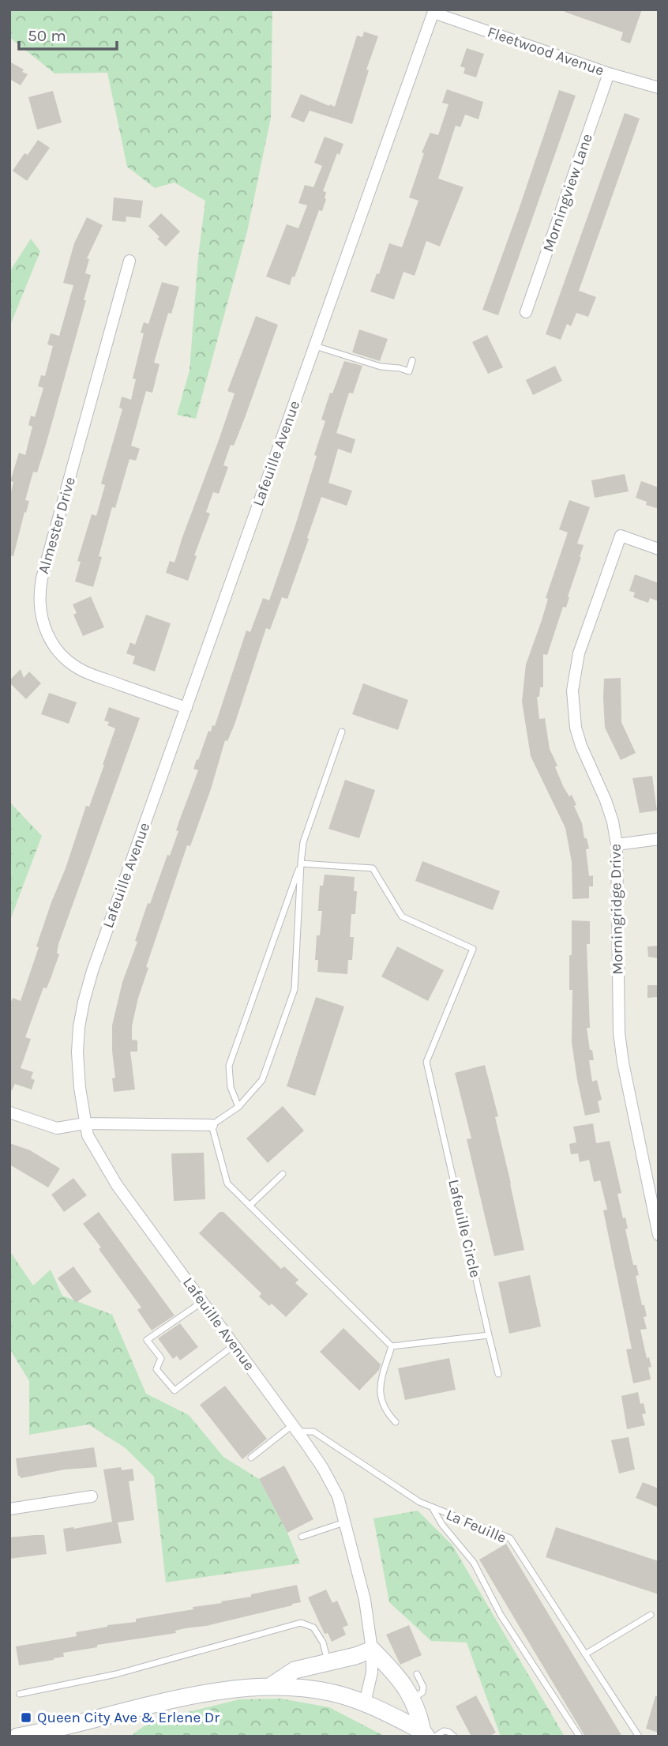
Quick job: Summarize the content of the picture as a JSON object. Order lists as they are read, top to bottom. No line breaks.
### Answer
{"streets":{"street":["Fleetwood Avenue","Morningview Lane","Lafeuille Avenue","Almester Drive","Morningridge Drive"],"lane":["Lafeuille Circle","La Feuille"]},"crossings":[["Fleetwood Avenue","Morningview Lane"],["Fleetwood Avenue","Lafeuille Avenue"],["Lafeuille Avenue","Almester Drive"],["Lafeuille Avenue","La Feuille"]],"places":{"transit":["Queen City Ave & Erlene Dr"]},"scale_bar":"50 m"}
